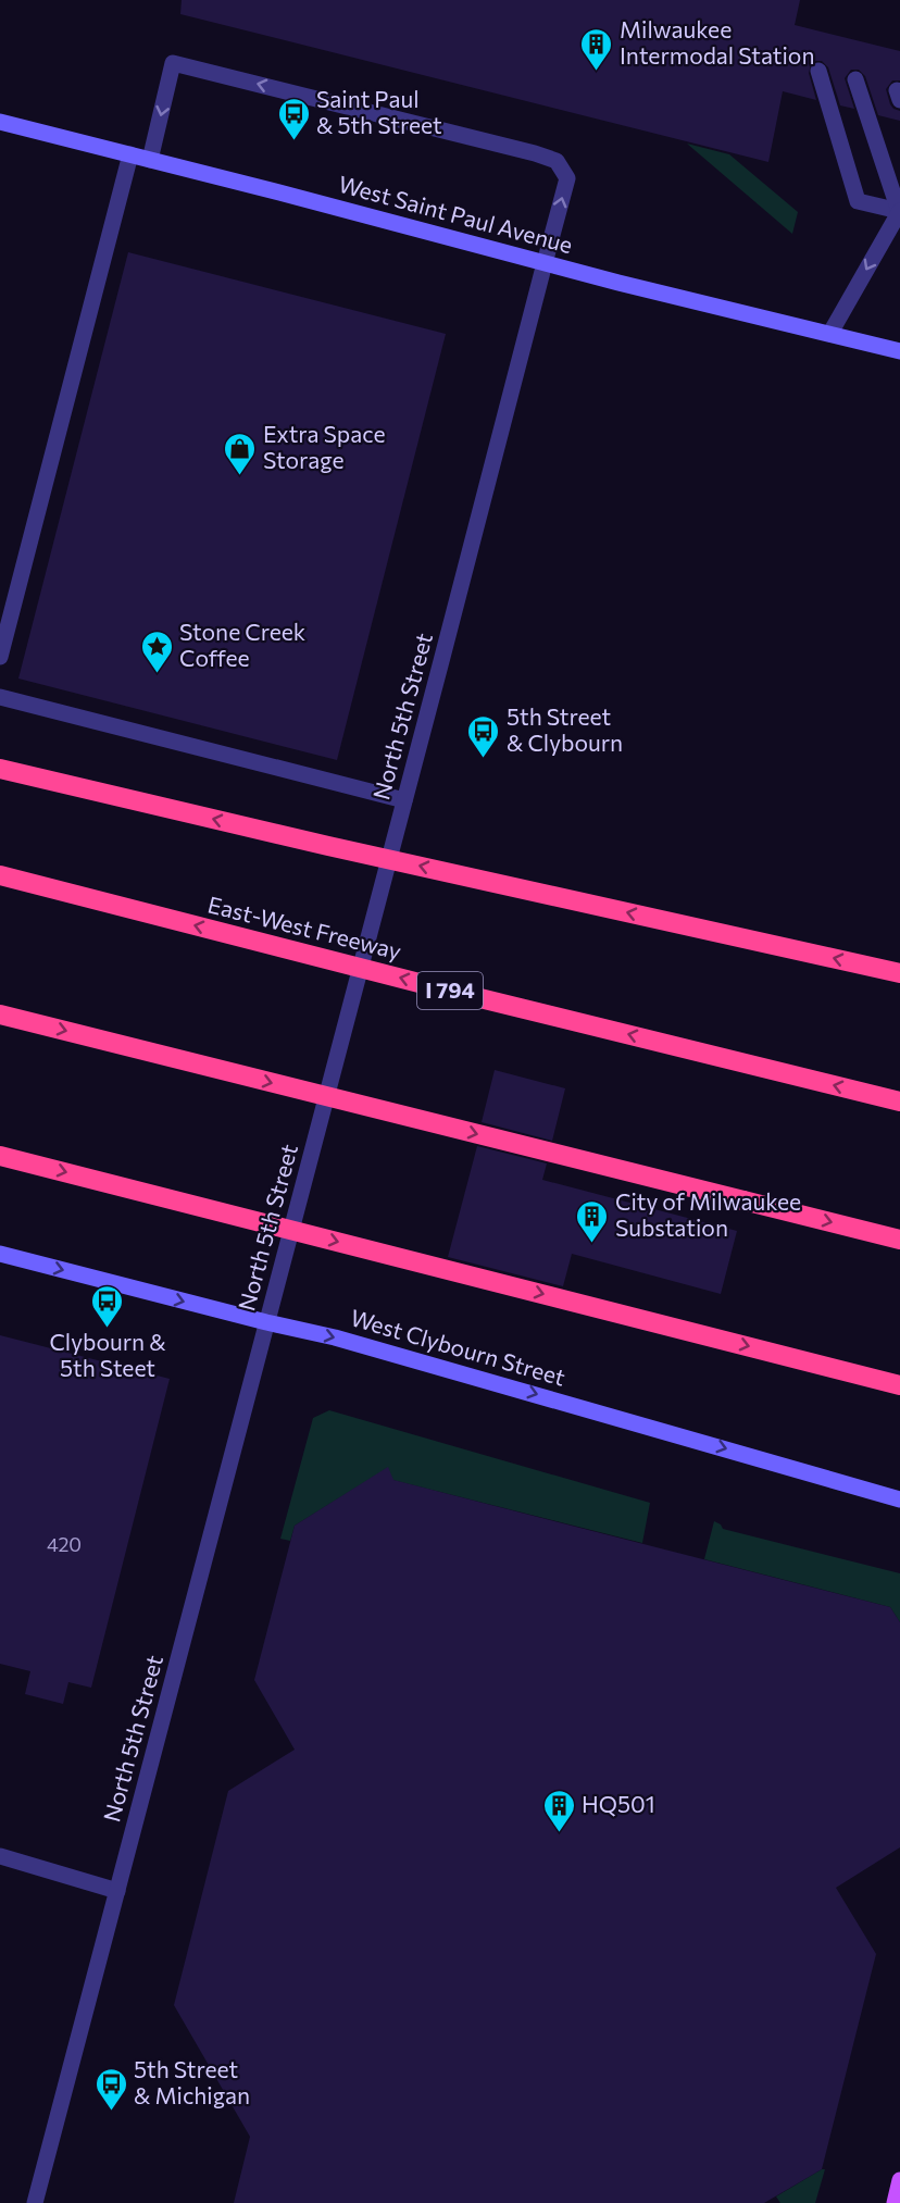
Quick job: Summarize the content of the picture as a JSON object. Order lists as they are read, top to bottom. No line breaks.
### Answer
{"streets":{"highway":["East-West Freeway","I 794"],"street":["West Saint Paul Avenue","North 5th Street","West Clybourn Street"]},"crossings":[["West Saint Paul Avenue","North 5th Street"],["North 5th Street","West Clybourn Street"]],"one_way":["West Clybourn Street"],"places":{"building":["Milwaukee Intermodal Station","City of Milwaukee Substation","HQ501"],"bus stop":["Saint Paul & 5th Street","5th Street & Clybourn","Clybourn & 5th Steet","5th Street & Michigan"],"shop":["Extra Space Storage"],"place":["Stone Creek Coffee"]},"house_numbers":["420"]}
